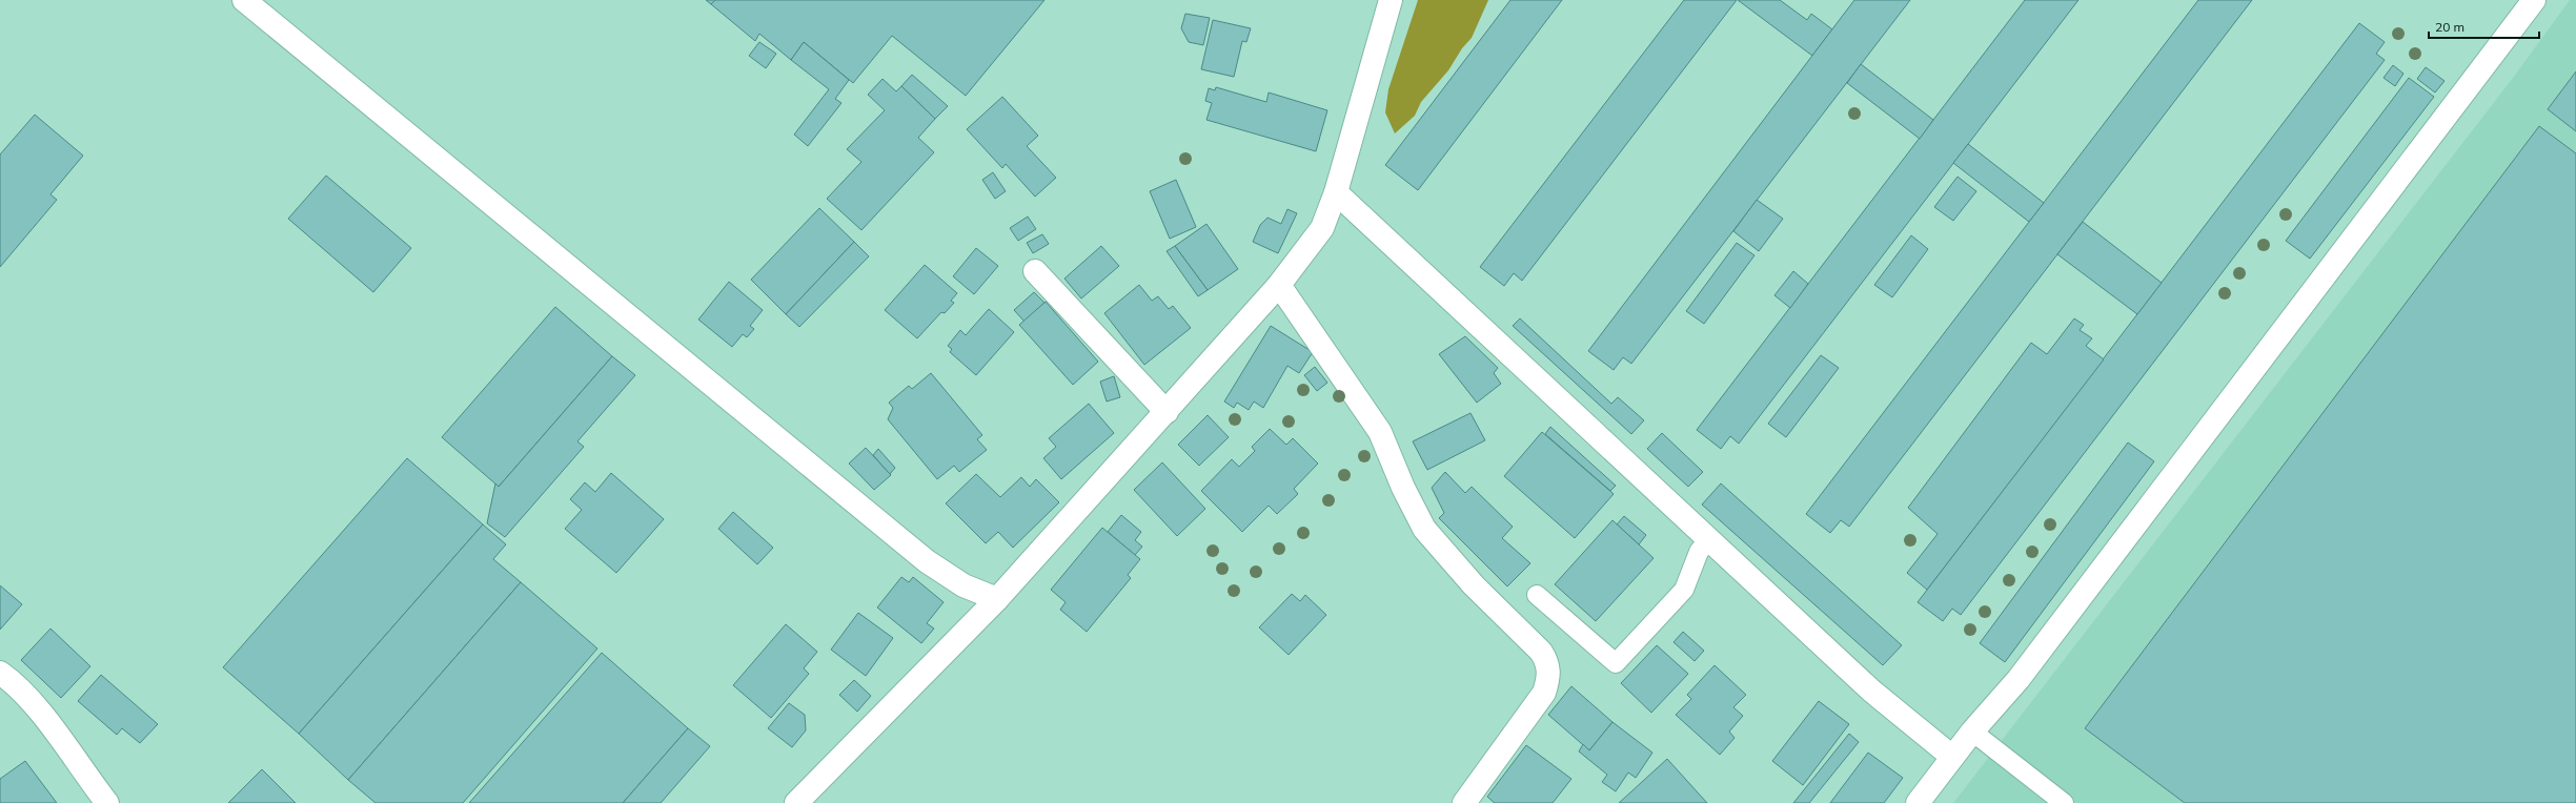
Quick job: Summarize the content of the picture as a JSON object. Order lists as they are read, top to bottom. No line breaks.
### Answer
{"scale_bar":"20 m"}
